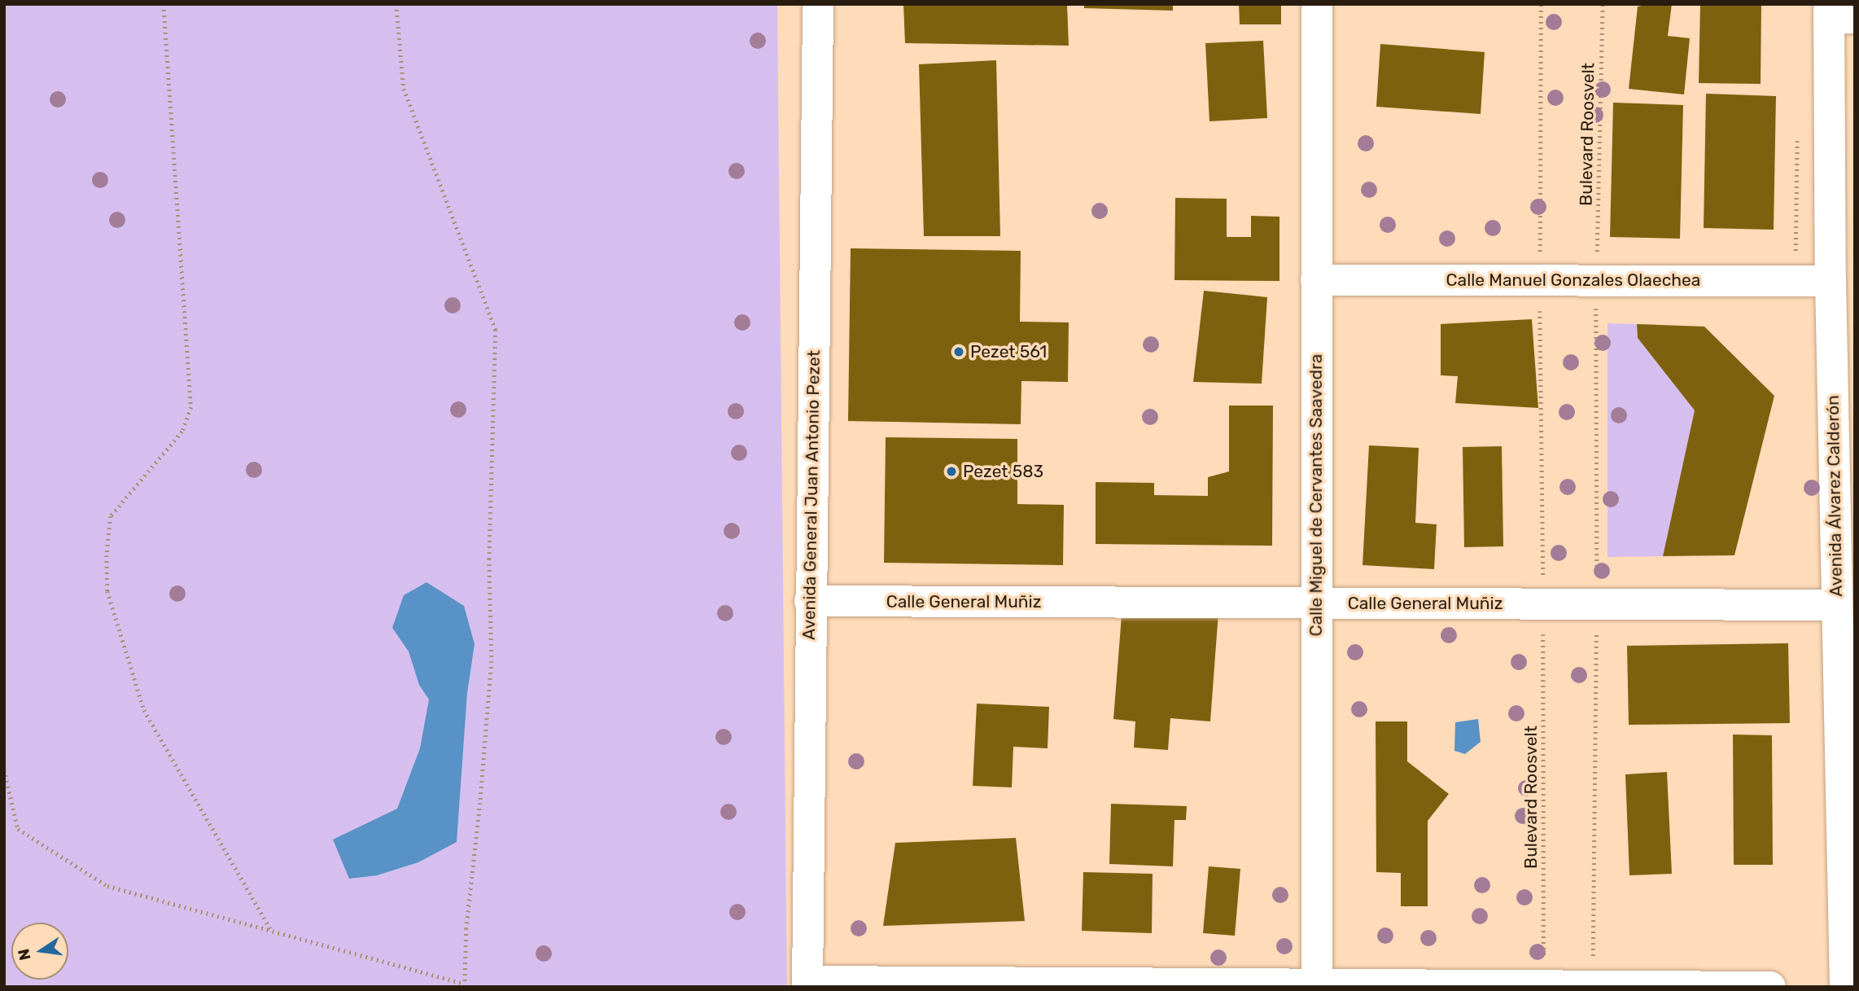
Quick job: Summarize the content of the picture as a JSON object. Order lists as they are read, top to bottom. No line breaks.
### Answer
{"streets":{"street":["Calle Manuel Gonzales Olaechea","Avenida General Juan Antonio Pezet","Calle Miguel de Cervantes Saavedra","Avenida Álvarez Calderón","Calle General Muñiz"],"path":["Bulevard Roosvelt"]},"crossings":[["Calle Manuel Gonzales Olaechea","Calle Miguel de Cervantes Saavedra"],["Calle Manuel Gonzales Olaechea","Avenida Álvarez Calderón"],["Avenida General Juan Antonio Pezet","Calle General Muñiz"],["Calle Miguel de Cervantes Saavedra","Calle General Muñiz"],["Avenida Álvarez Calderón","Calle General Muñiz"]],"places":["Pezet 561","Pezet 583"],"north":"left"}
